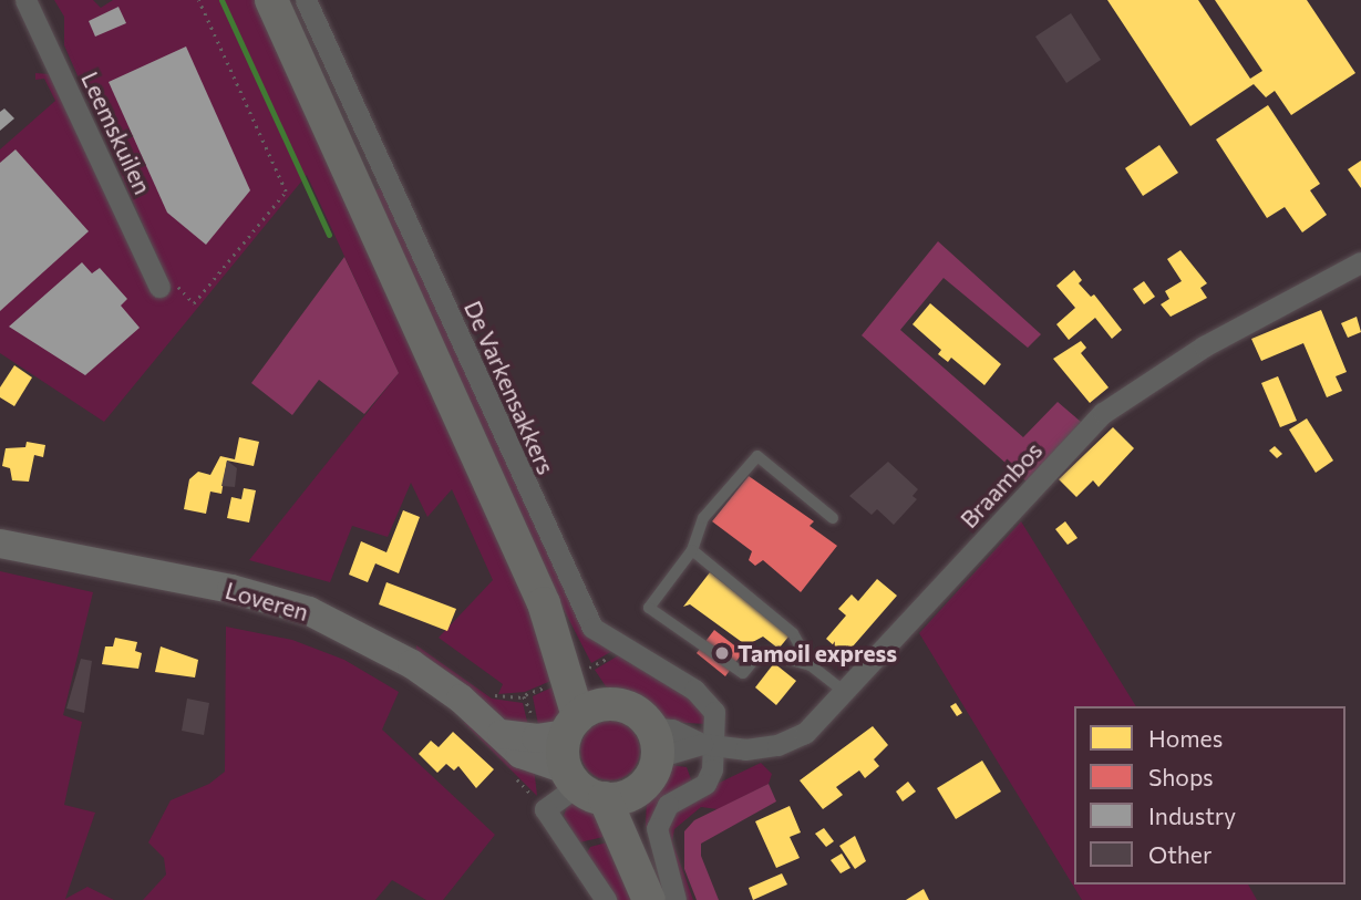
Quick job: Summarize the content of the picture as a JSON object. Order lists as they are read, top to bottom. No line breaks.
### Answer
{"streets":{"street":["Leemskuilen","De Varkensakkers","Braambos","Loveren"]},"crossings":[["De Varkensakkers","Braambos"]],"places":["Tamoil express"],"legend":["Homes","Shops","Industry","Other"]}
